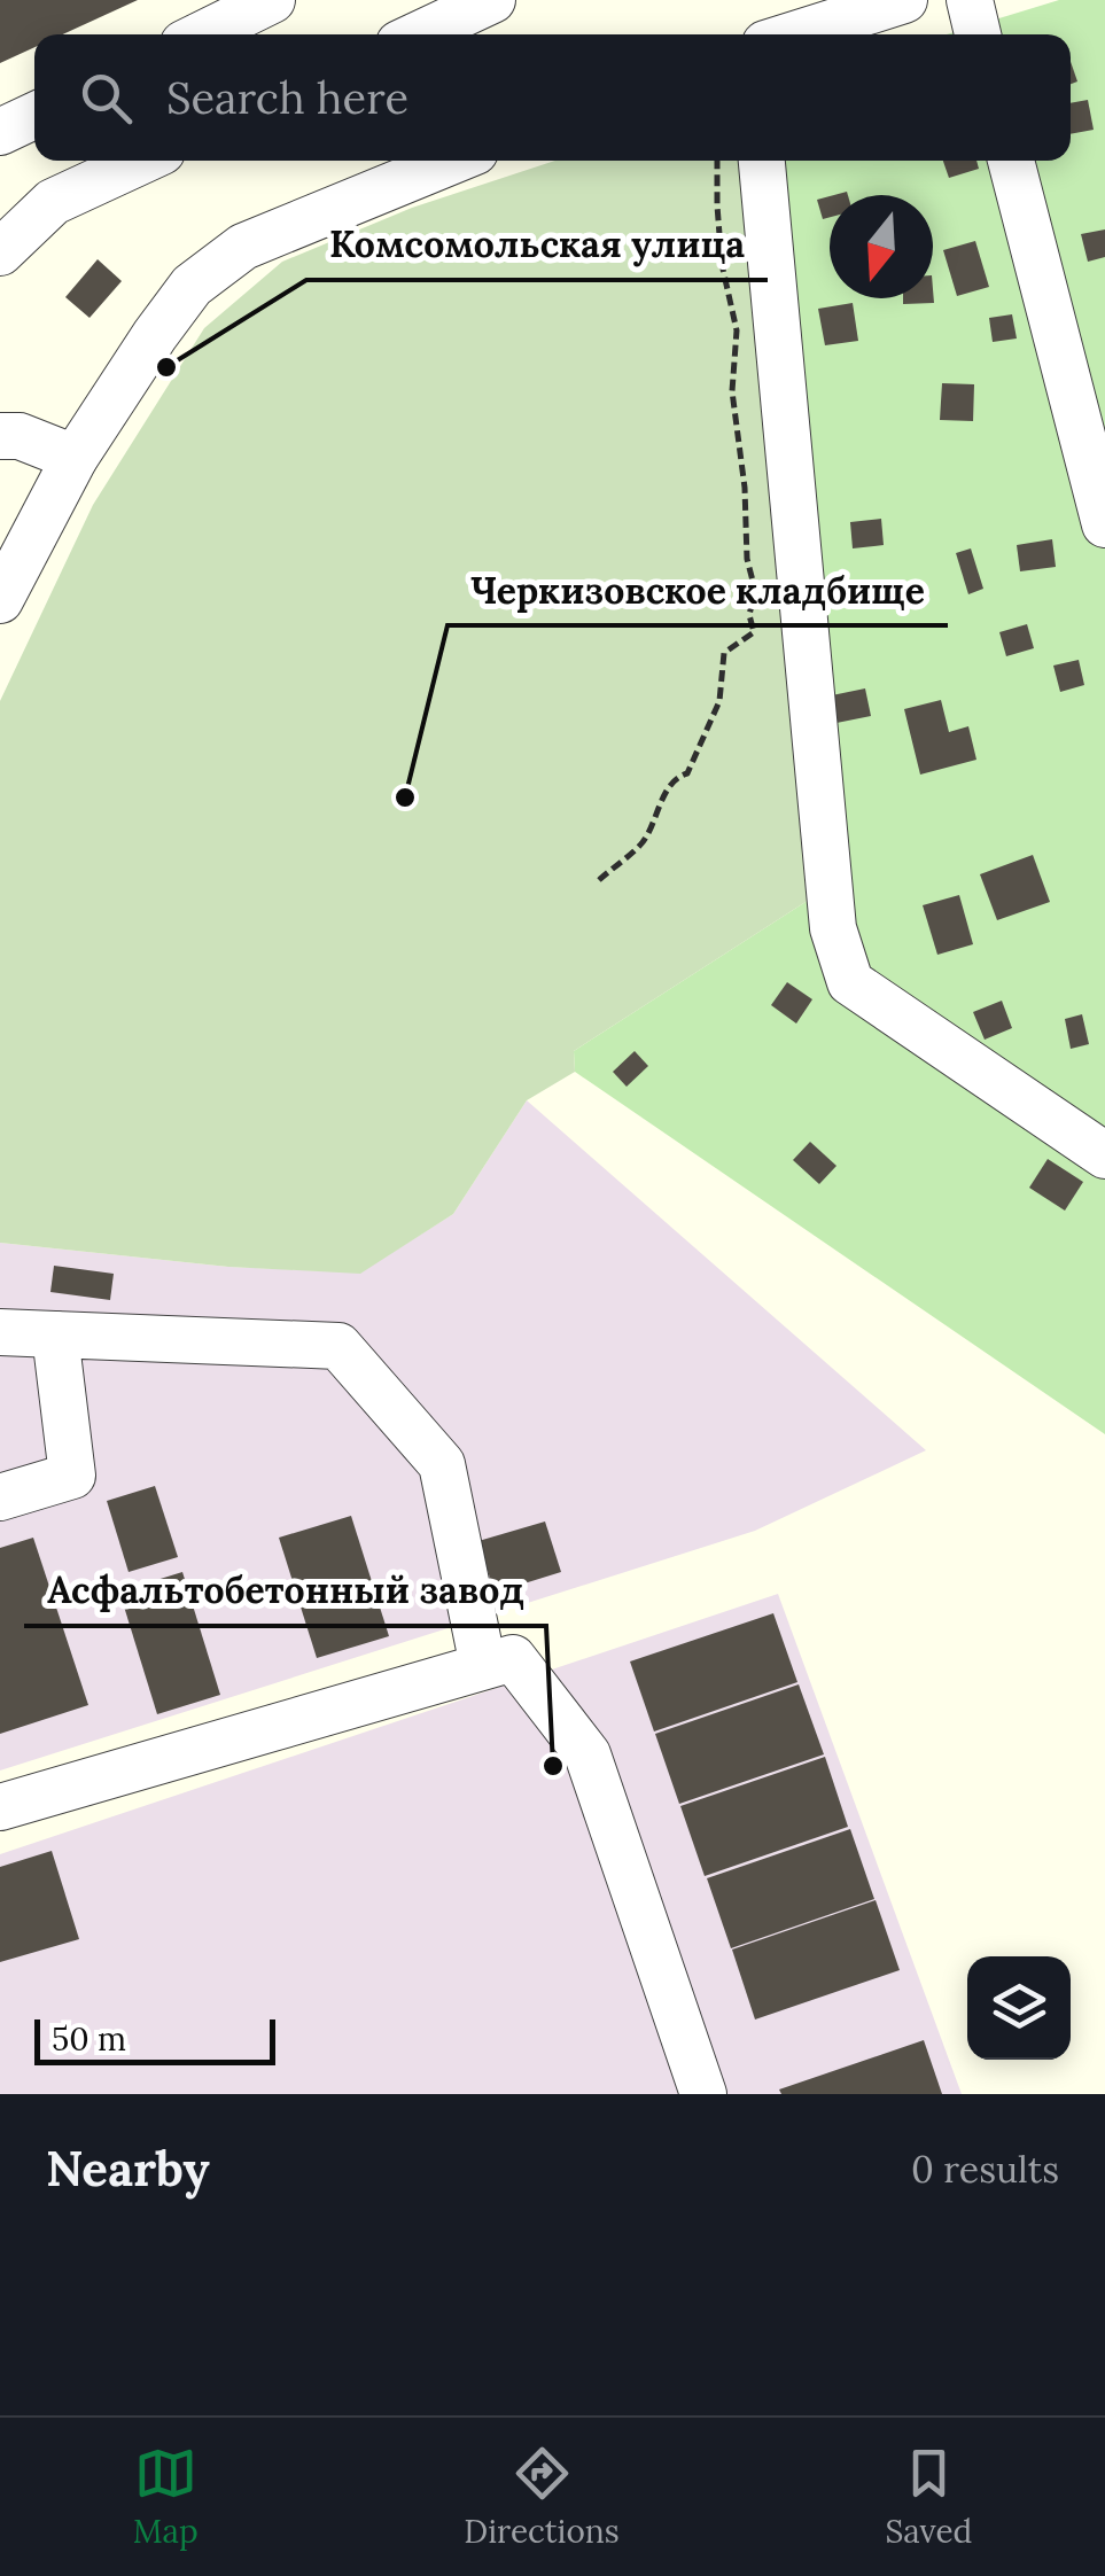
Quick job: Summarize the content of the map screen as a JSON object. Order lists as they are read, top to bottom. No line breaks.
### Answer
{"places":["Комсомольская улица","Черкизовское кладбище","Асфальтобетонный завод"],"scale_bar":"50 m","north":"bottom","page":{"search":"Search here","scale":"50 m","heading":["Nearby","0 results"],"nav":["Map","Directions","Saved"]}}
